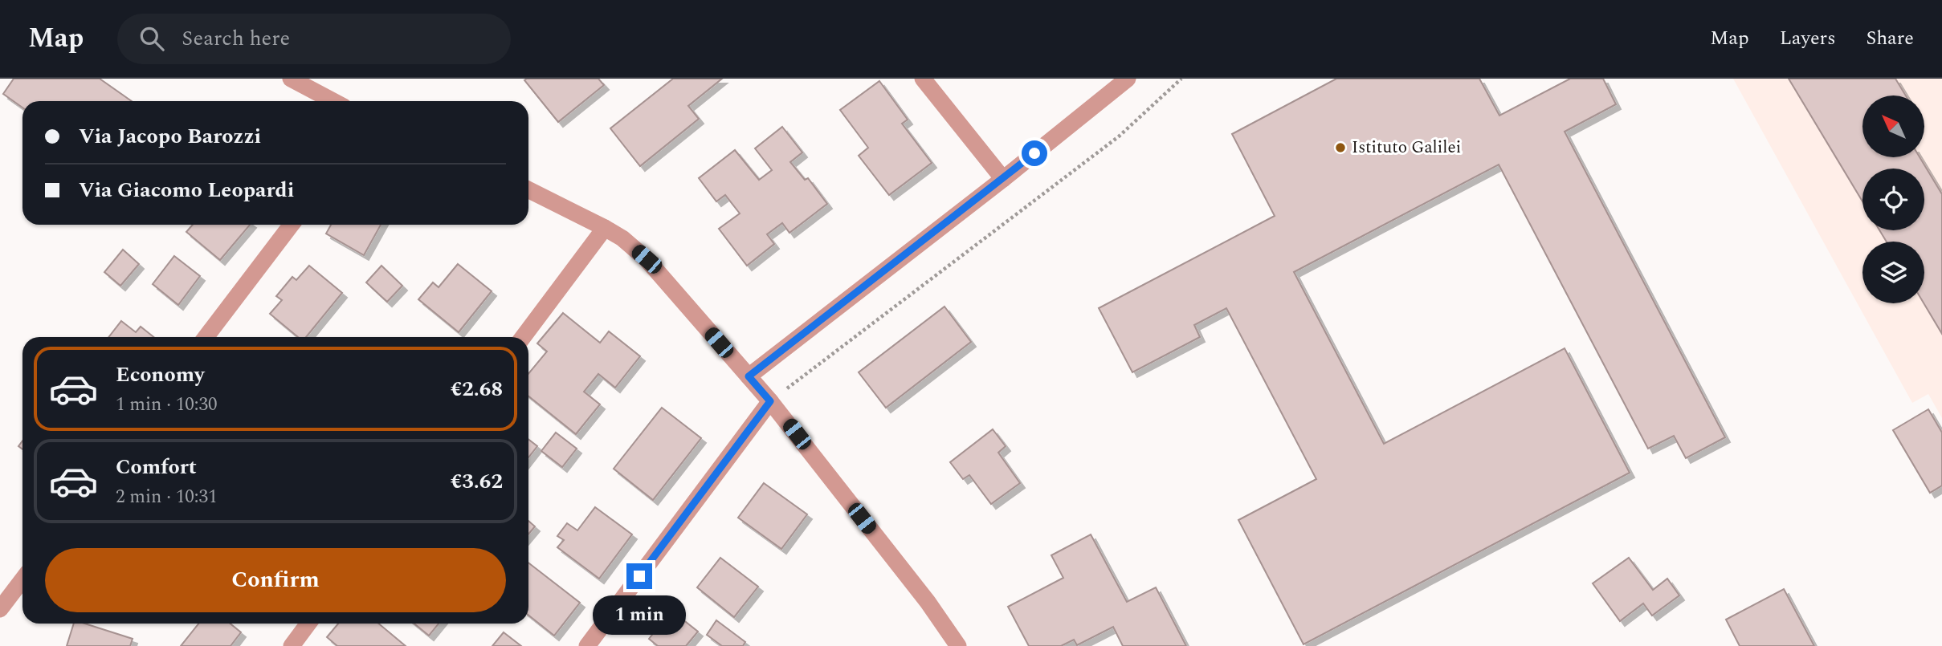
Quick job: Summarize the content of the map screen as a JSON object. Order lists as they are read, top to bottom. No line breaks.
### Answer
{"places":["Istituto Galilei"],"north":"top left","page":{"header":"Map","search":"Search here","nav":["Map","Layers","Share"],"banner":["Via Jacopo Barozzi","Via Giacomo Leopardi"],"list":[{"name":"Economy","note":"1 min · 10:30","value":"€2.68"},{"name":"Comfort","note":"2 min · 10:31","value":"€3.62"}],"buttons":"Confirm","bubble":"1 min"}}
